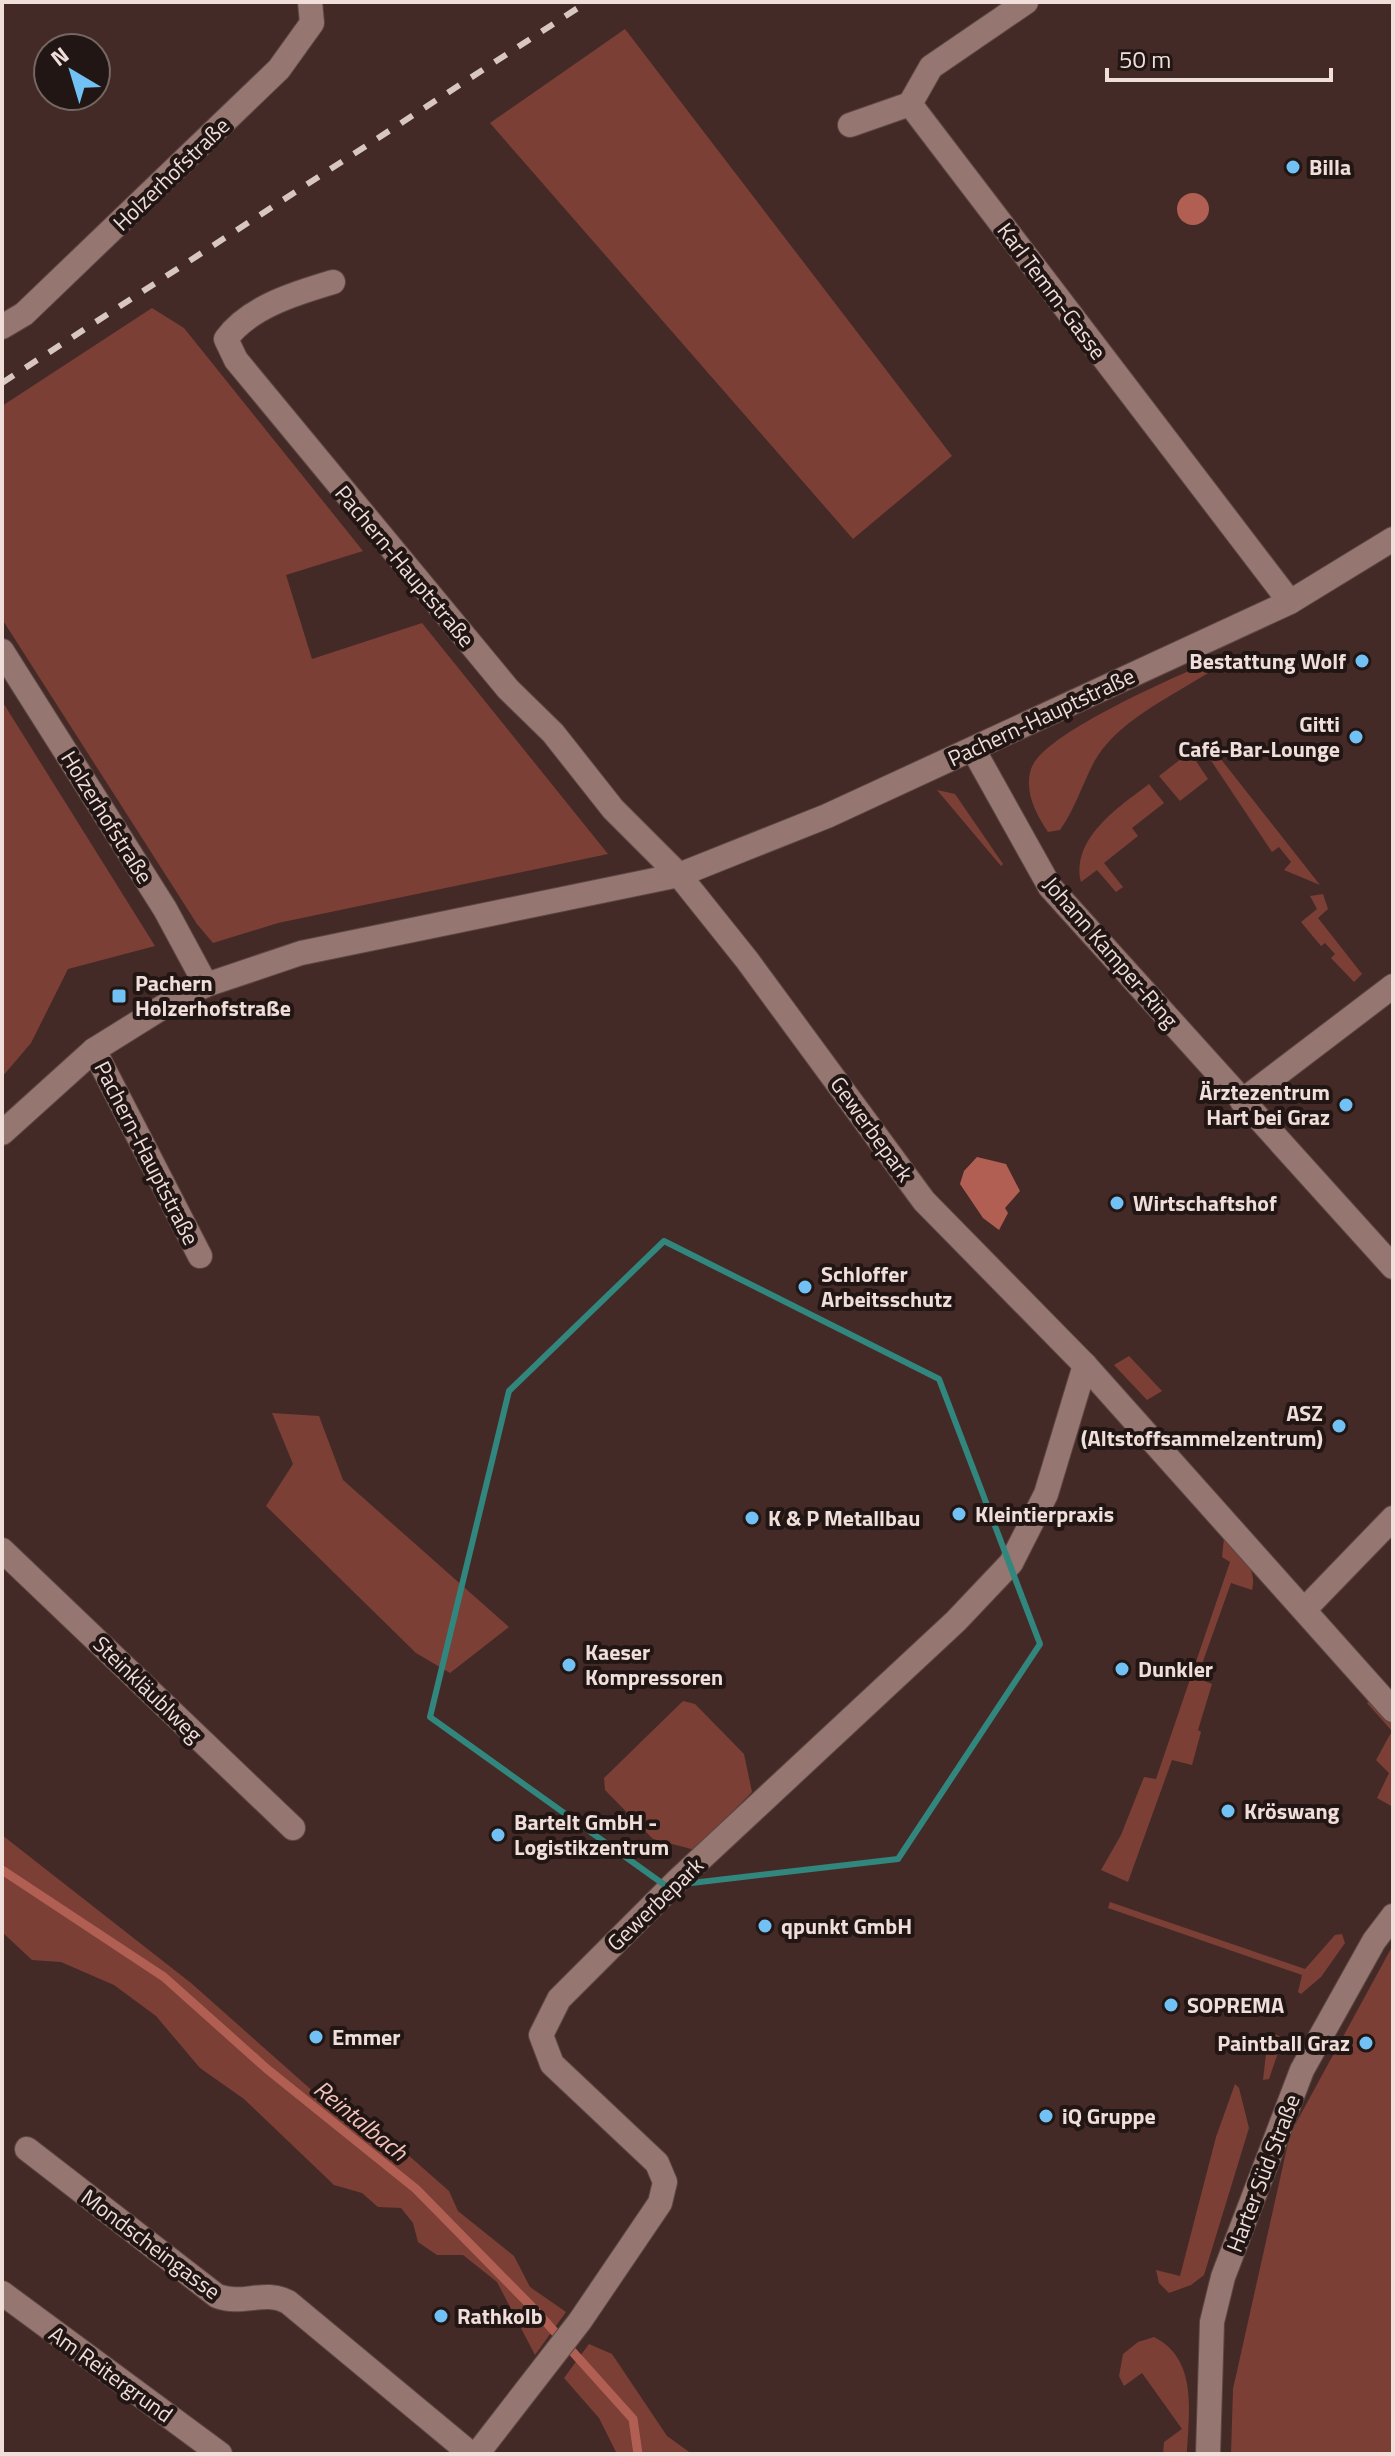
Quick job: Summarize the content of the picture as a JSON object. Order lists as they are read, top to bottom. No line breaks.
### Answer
{"streets":{"street":["Holzerhofstraße","Karl Temm-Gasse","Pachern-Hauptstraße","Johann Kamper-Ring","Gewerbepark","Steinkläublweg","Harter Süd Straße","Mondscheingasse","Am Reitergrund"]},"crossings":[["Holzerhofstraße","Pachern-Hauptstraße"],["Karl Temm-Gasse","Pachern-Hauptstraße"],["Pachern-Hauptstraße","Johann Kamper-Ring"],["Pachern-Hauptstraße","Gewerbepark"],["Gewerbepark","Mondscheingasse"]],"water":["Reintalbach"],"places":{"other":["Billa","Bestattung Wolf","Gitti Café-Bar-Lounge","Ärztezentrum Hart bei Graz","Wirtschaftshof","Schloffer Arbeitsschutz","ASZ (Altstoffsammelzentrum)","Kleintierpraxis","K & P Metallbau","Kaeser Kompressoren","Dunkler","Kröswang","Bartelt GmbH - Logistikzentrum","qpunkt GmbH","SOPREMA","Emmer","Paintball Graz","iQ Gruppe","Rathkolb"],"transit":["Pachern Holzerhofstraße"]},"scale_bar":"50 m","north":"top left"}
